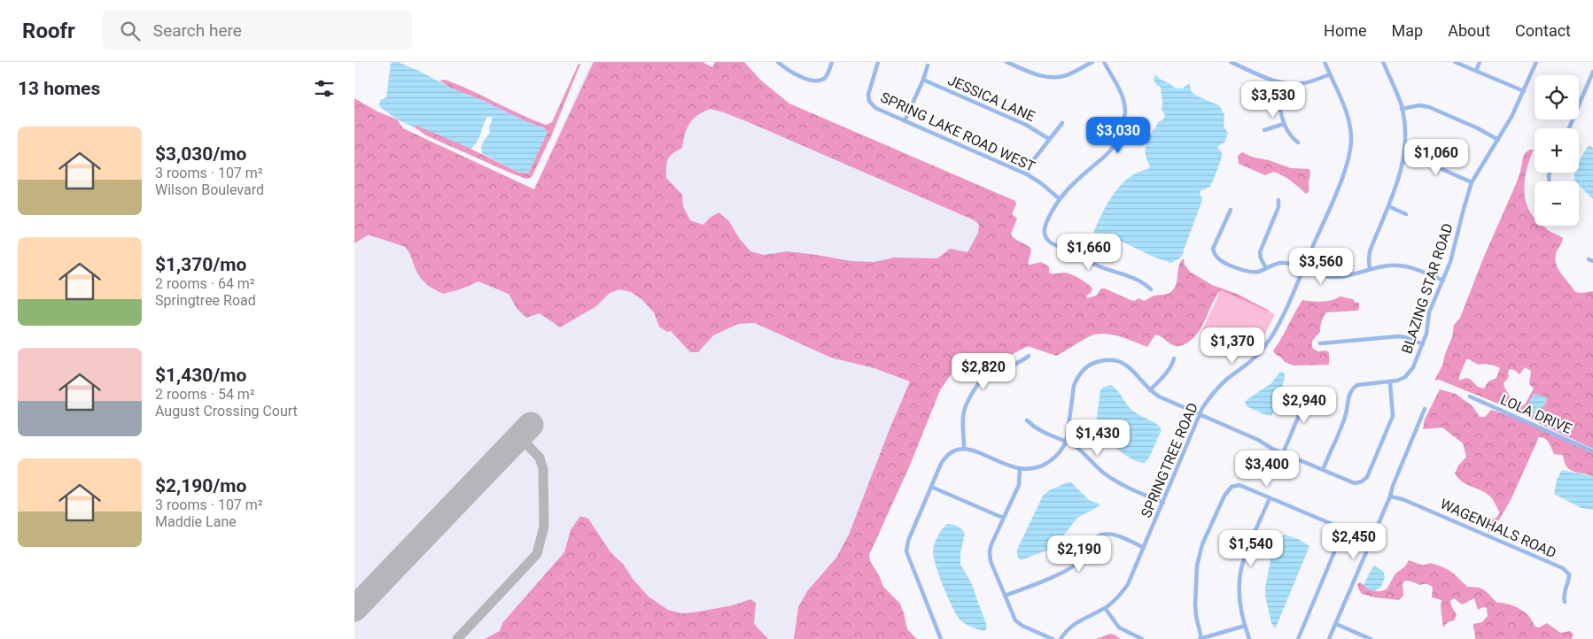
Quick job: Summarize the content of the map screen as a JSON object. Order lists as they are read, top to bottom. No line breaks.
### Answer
{"streets":{"street":["JESSICA LANE","SPRING LAKE ROAD WEST","BLAZING STAR ROAD","LOLA DRIVE","SPRINGTREE ROAD","WAGENHALS ROAD"]},"page":{"header":"Roofr","search":"Search here","nav":["Home","Map","About","Contact"],"heading":"13 homes","map_buttons":["+","−"],"price":["$3,530","$3,030","$1,060","$1,660","$3,560","$1,370","$2,820","$2,940","$1,430","$3,400","$2,450","$1,540","$2,190"],"list":[{"name":"$3,030/mo","note":"3 rooms · 107 m² · Wilson Boulevard"},{"name":"$1,370/mo","note":"2 rooms · 64 m² · Springtree Road"},{"name":"$1,430/mo","note":"2 rooms · 54 m² · August Crossing Court"},{"name":"$2,190/mo","note":"3 rooms · 107 m² · Maddie Lane"}]}}
